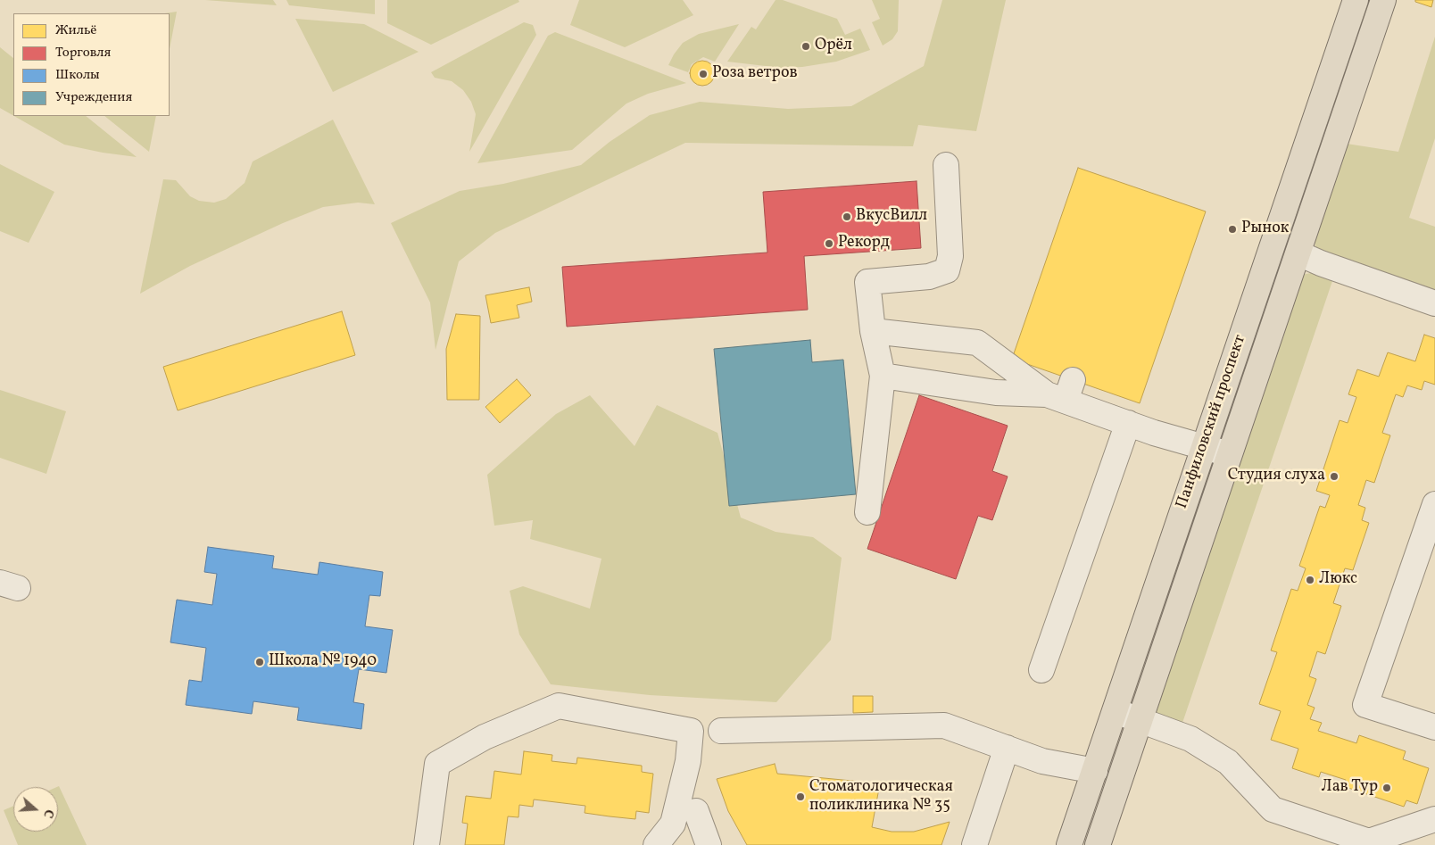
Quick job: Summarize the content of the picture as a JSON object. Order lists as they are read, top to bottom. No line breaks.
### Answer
{"streets":{"main road":["Панфиловский проспект"]},"places":["Орёл","Роза ветров","ВкусВилл","Рынок","Рекорд","Студия слуха","Люкс","Школа № 1940","Лав Тур","Стоматологическая поликлиника № 35"],"legend":["Жильё","Торговля","Школы","Учреждения"],"north":"right"}
